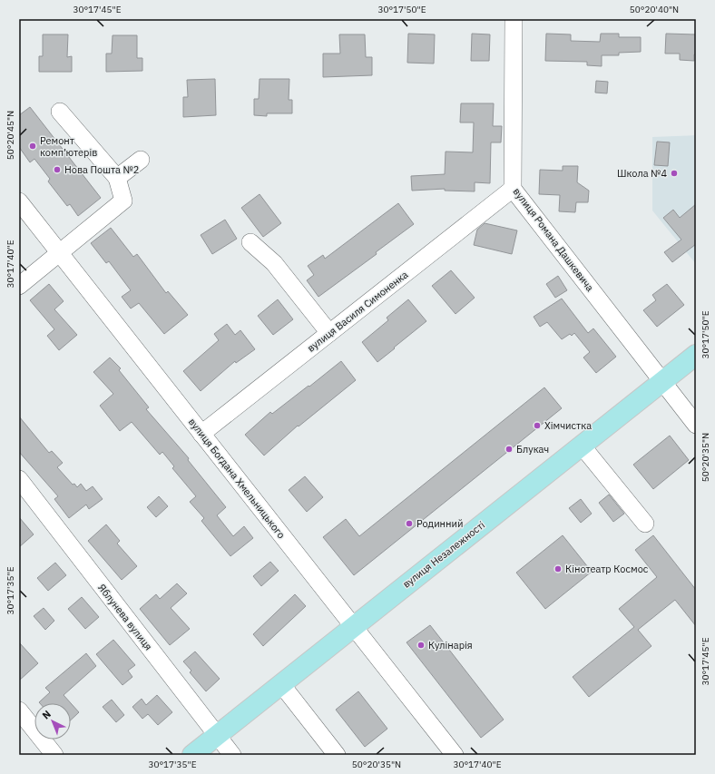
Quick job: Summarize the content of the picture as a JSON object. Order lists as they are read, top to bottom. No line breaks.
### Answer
{"streets":{"main road":["вулиця Незалежності"],"street":["вулиця Романа Дашкевича","вулиця Василя Симоненка","вулиця Богдана Хмельницького","Яблунева вулиця"]},"crossings":[["вулиця Романа Дашкевича","вулиця Василя Симоненка"],["вулиця Романа Дашкевича","вулиця Незалежності"],["вулиця Василя Симоненка","вулиця Богдана Хмельницького"],["вулиця Богдана Хмельницького","вулиця Незалежності"],["вулиця Незалежності","Яблунева вулиця"]],"places":["Ремонт комп’ютерів","Нова Пошта №2","Школа №4","Хімчистка","Блукач","Родинний","Кінотеатр Космос","Кулінарія"],"north":"top left","coordinates":["30°17'45\"E","30°17'50\"E","50°20'40\"N","50°20'45\"N","30°17'40\"E","50°20'35\"N","30°17'35\"E"]}
